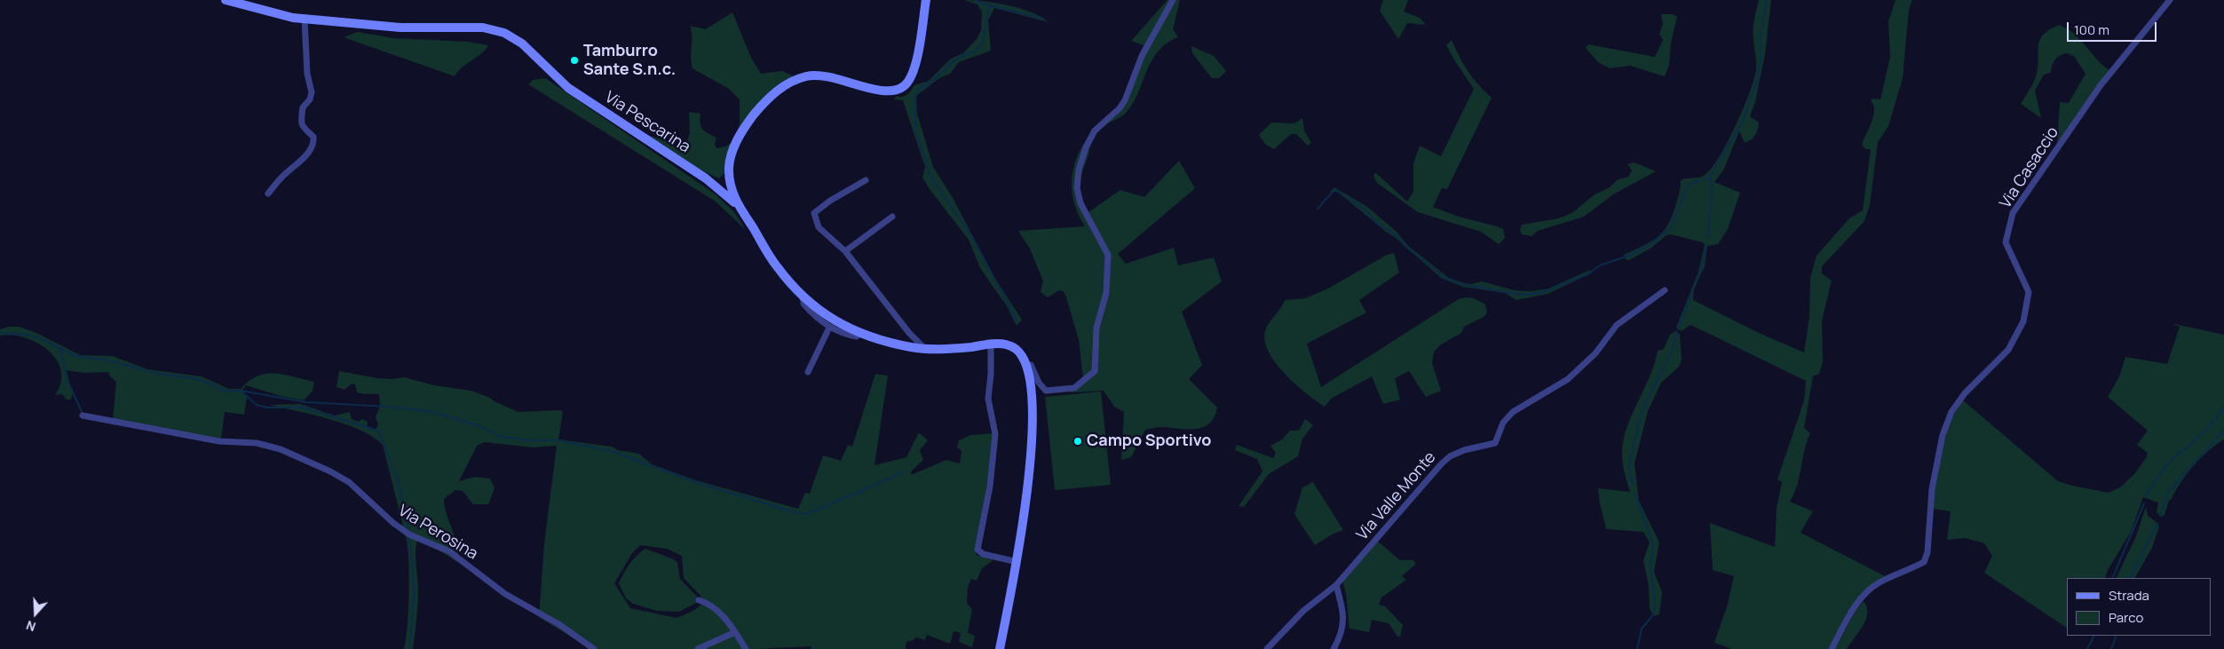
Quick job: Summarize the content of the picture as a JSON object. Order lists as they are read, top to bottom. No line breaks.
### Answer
{"streets":{"street":["Via Pescarina","Via Casaccio","Via Valle Monte","Via Perosina"]},"places":["Tamburro Sante S.n.c.","Campo Sportivo"],"legend":["Strada","Parco"],"scale_bar":"100 m","north":"bottom"}
